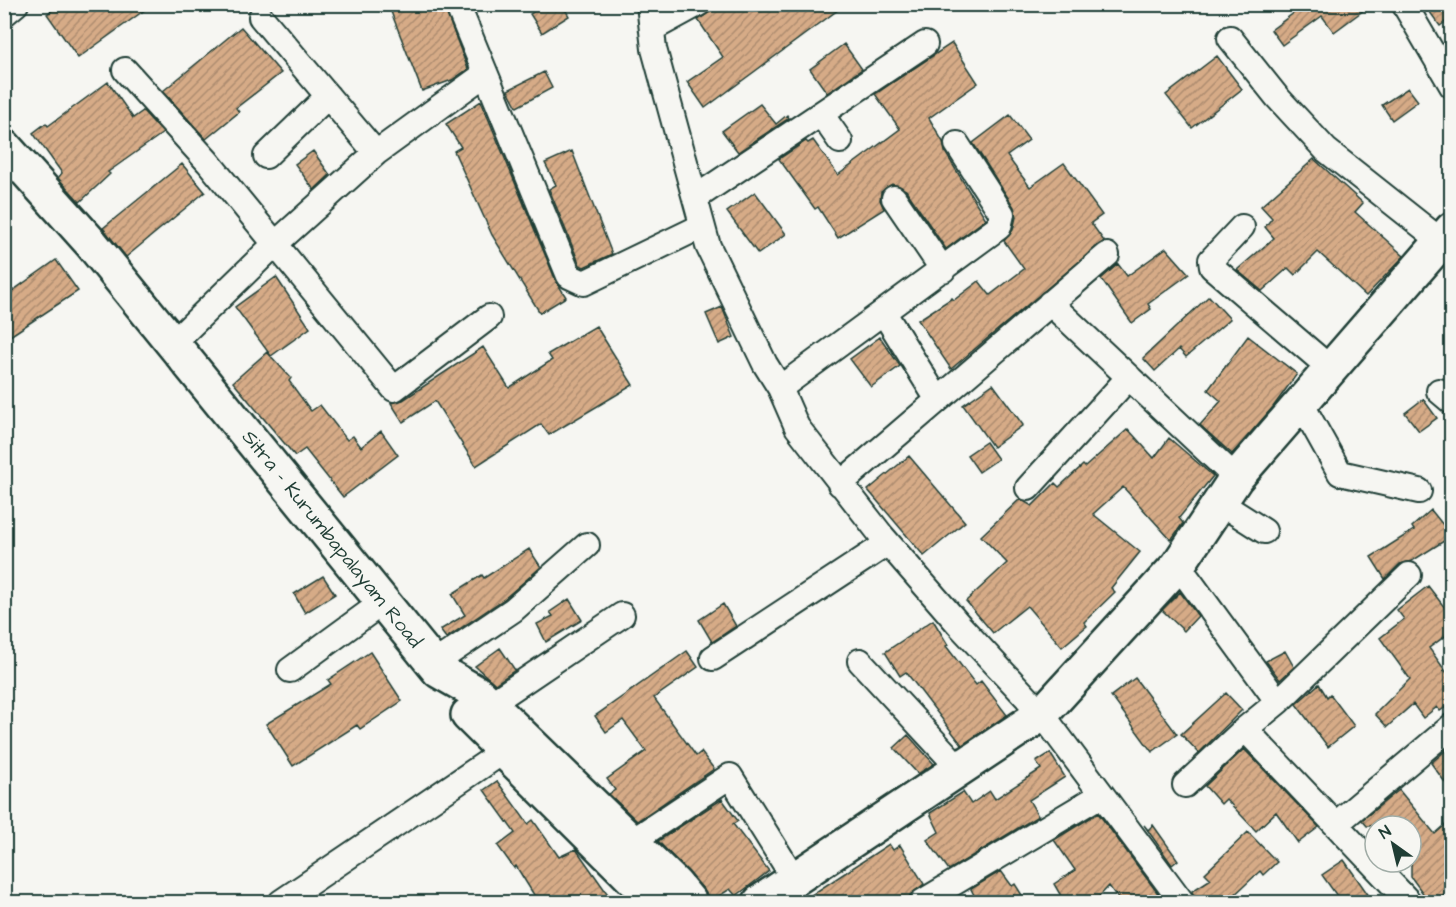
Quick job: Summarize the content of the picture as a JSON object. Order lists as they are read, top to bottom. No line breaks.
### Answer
{"streets":{"main road":["Sitra - Kurumbapalayam Road"]},"north":"top left"}
